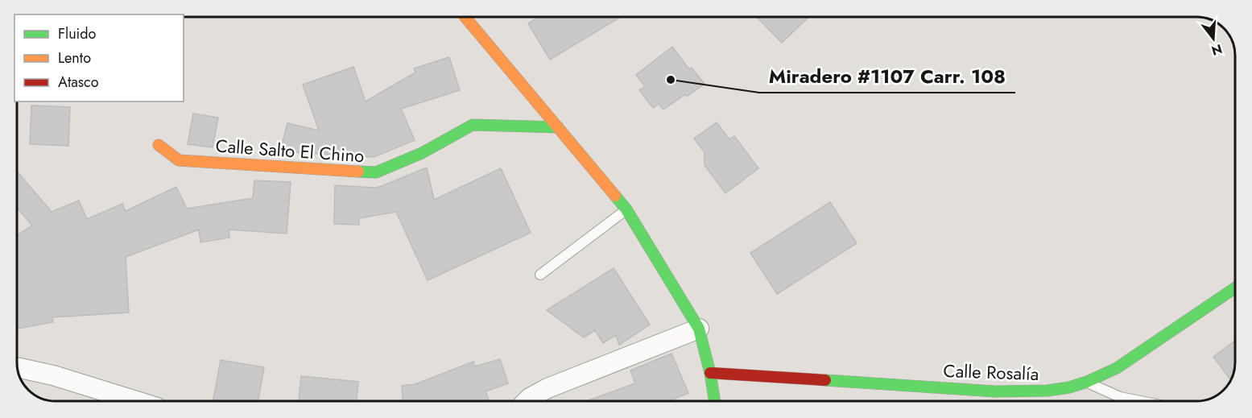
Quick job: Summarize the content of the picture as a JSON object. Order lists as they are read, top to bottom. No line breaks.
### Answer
{"streets":{"street":["Calle Salto El Chino","Calle Rosalía"]},"places":["Miradero #1107 Carr. 108"],"legend":["Fluido","Lento","Atasco"],"north":"bottom"}
